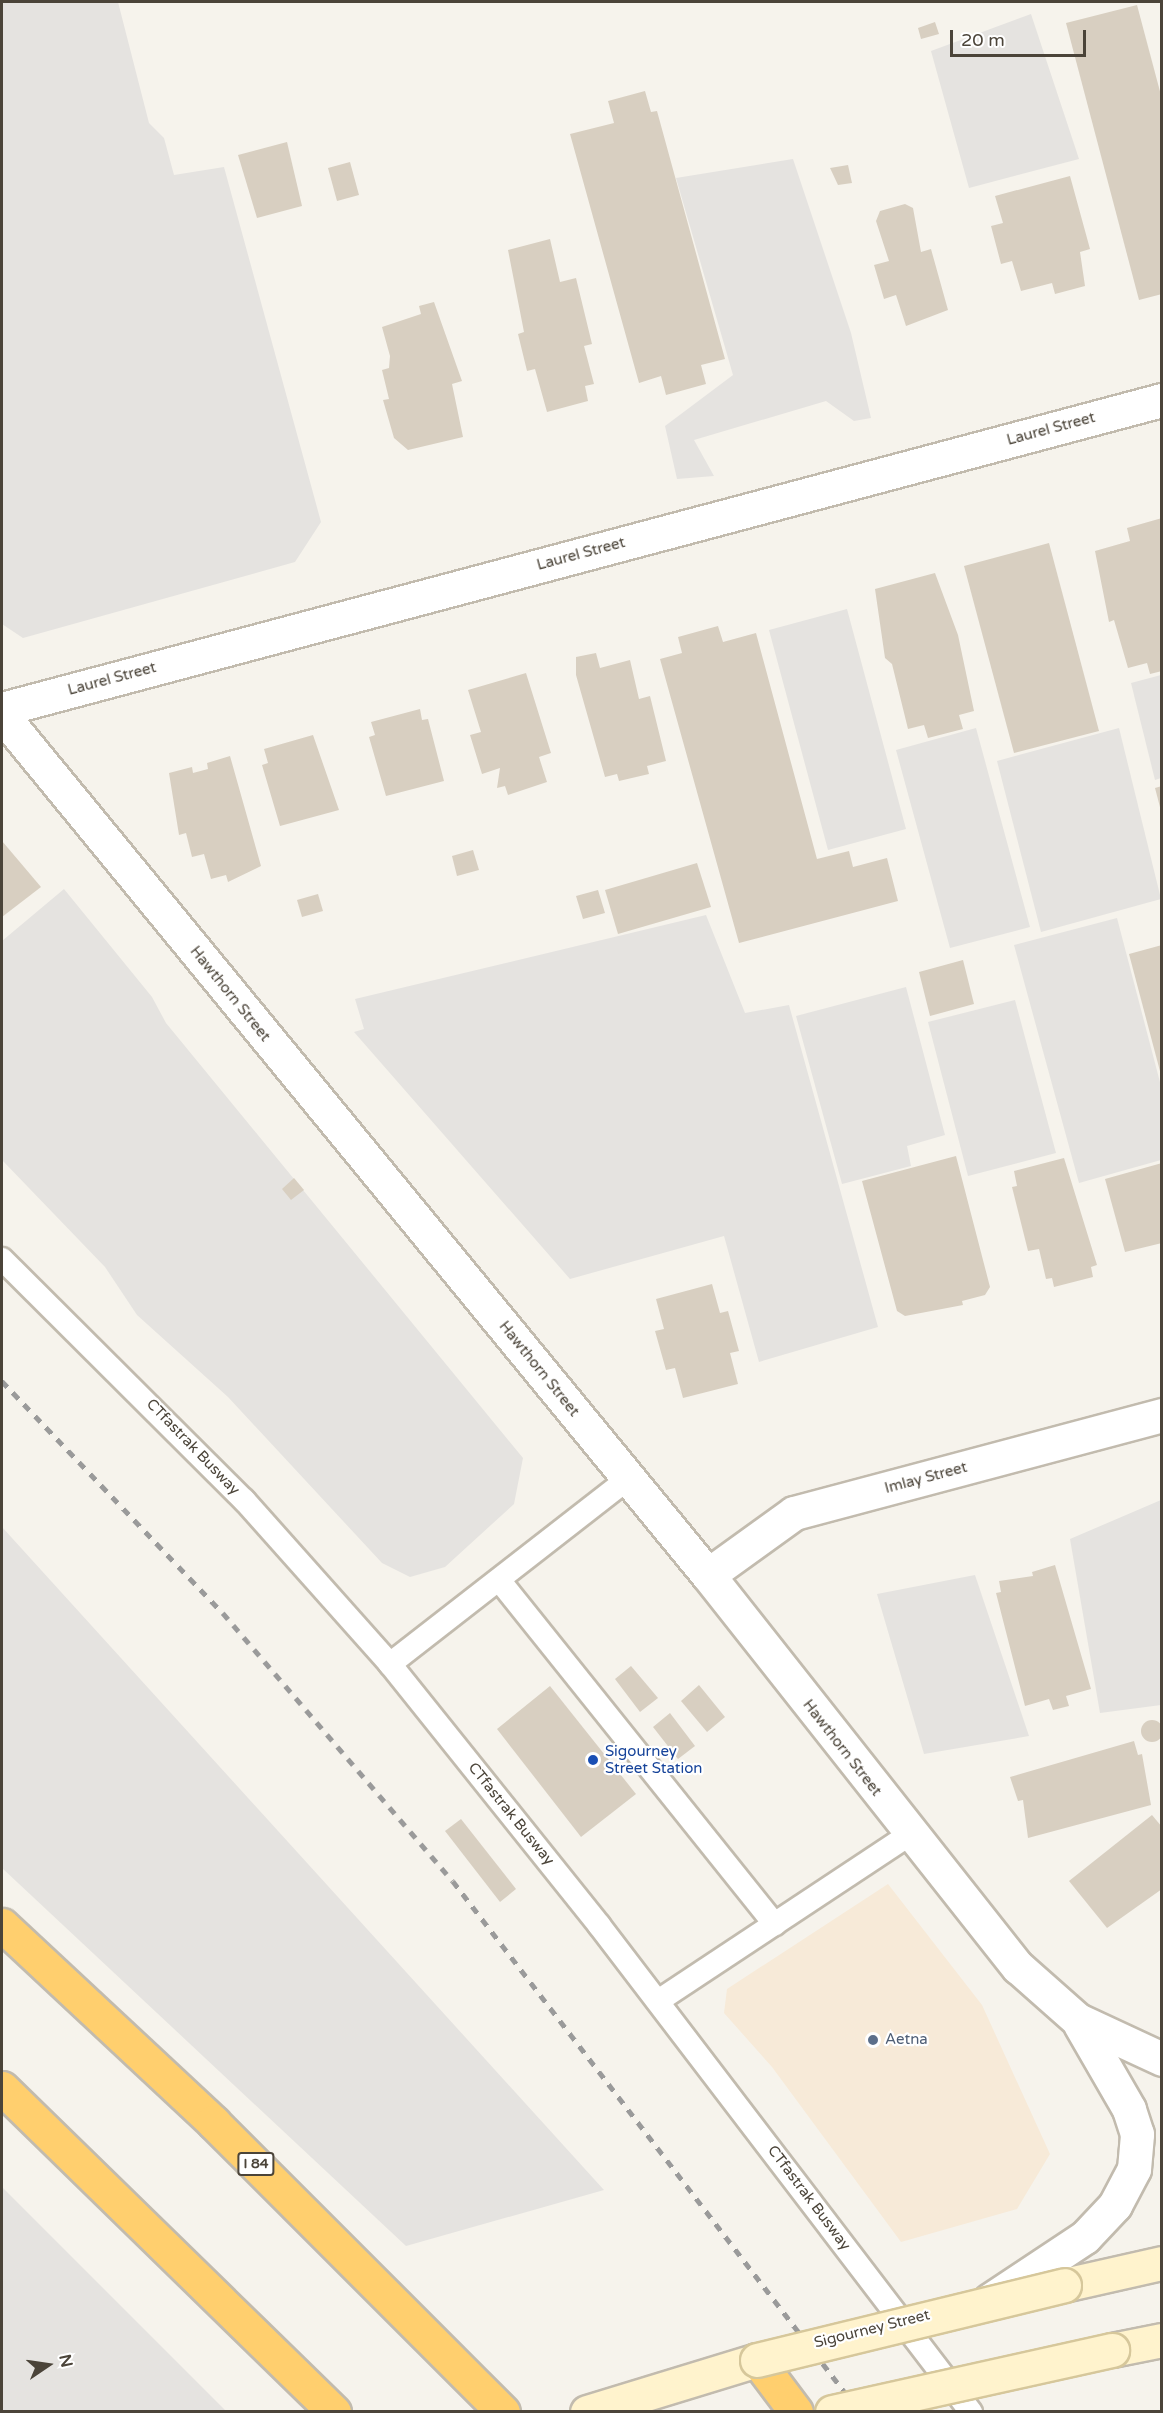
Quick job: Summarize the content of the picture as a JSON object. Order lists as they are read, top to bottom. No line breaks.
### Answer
{"streets":{"highway":["I 84"],"main road":["Sigourney Street"],"street":["Laurel Street","Hawthorn Street","Imlay Street"],"lane":["CTfastrak Busway"]},"crossings":[["Hawthorn Street","Imlay Street"],["Hawthorn Street","Sigourney Street"]],"places":["Sigourney Street Station","Aetna"],"scale_bar":"20 m","north":"right"}
